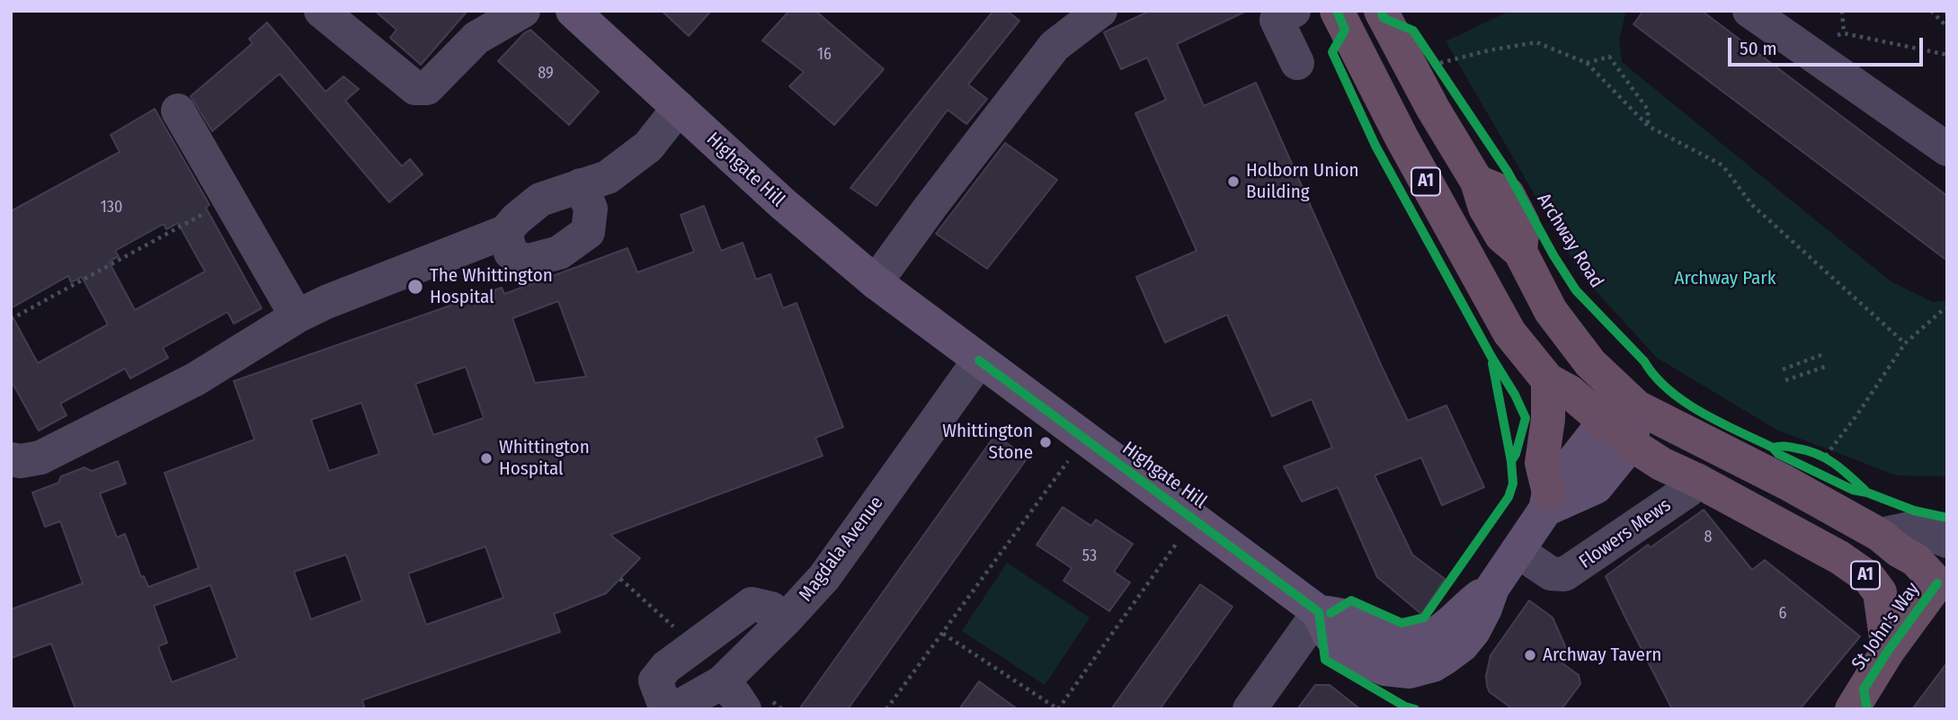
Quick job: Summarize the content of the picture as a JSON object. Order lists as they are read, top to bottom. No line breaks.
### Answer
{"streets":{"highway":["A1","St John's Way"],"main road":["Highgate Hill"],"street":["Flowers Mews","Magdala Avenue"],"cycle path":["Archway Road"]},"crossings":[["Highgate Hill","Magdala Avenue"],["A1","Flowers Mews"],["A1","St John's Way"]],"parks":["Archway Park"],"places":["Holborn Union Building","The Whittington Hospital","Whittington Stone","Whittington Hospital","Archway Tavern"],"house_numbers":["16","89","130","8","53","6"],"scale_bar":"50 m"}
